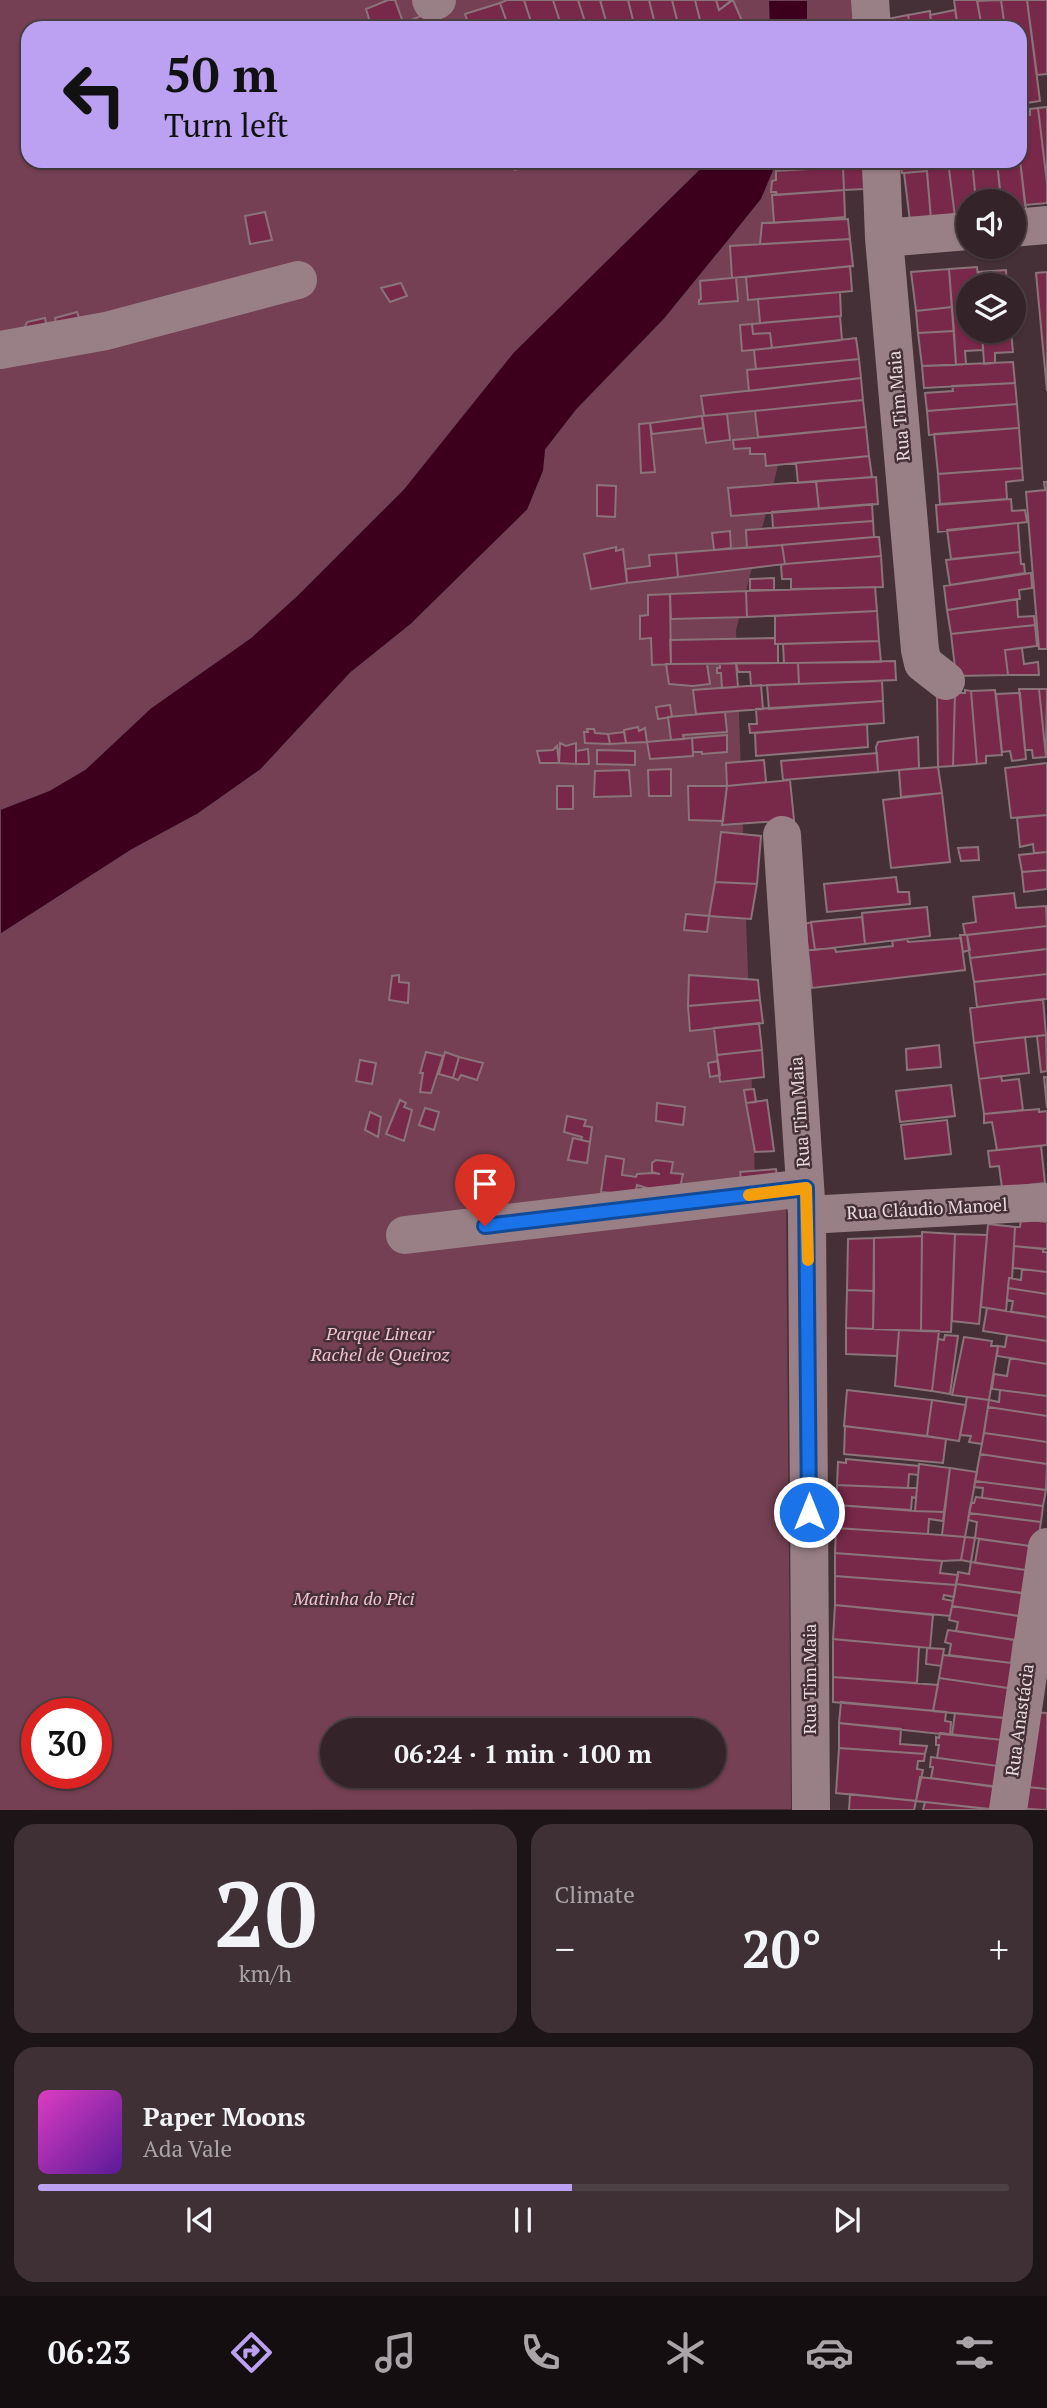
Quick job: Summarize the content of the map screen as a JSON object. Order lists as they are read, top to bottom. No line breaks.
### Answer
{"streets":{"street":["Rua Tim Maia","Rua Cláudio Manoel","Rua Anastácia"]},"crossings":[["Rua Tim Maia","Rua Cláudio Manoel"]],"parks":["Parque Linear Rachel de Queiroz","Matinha do Pici"],"page":{"turn":["50 m","Turn left"],"limit":"30","trip":"06:24 · 1 min · 100 m","tile":[["20","km/h"],"Climate"],"heat":["−","20°","+"],"song":["Paper Moons","Ada Vale"],"tabs":"06:23"}}
